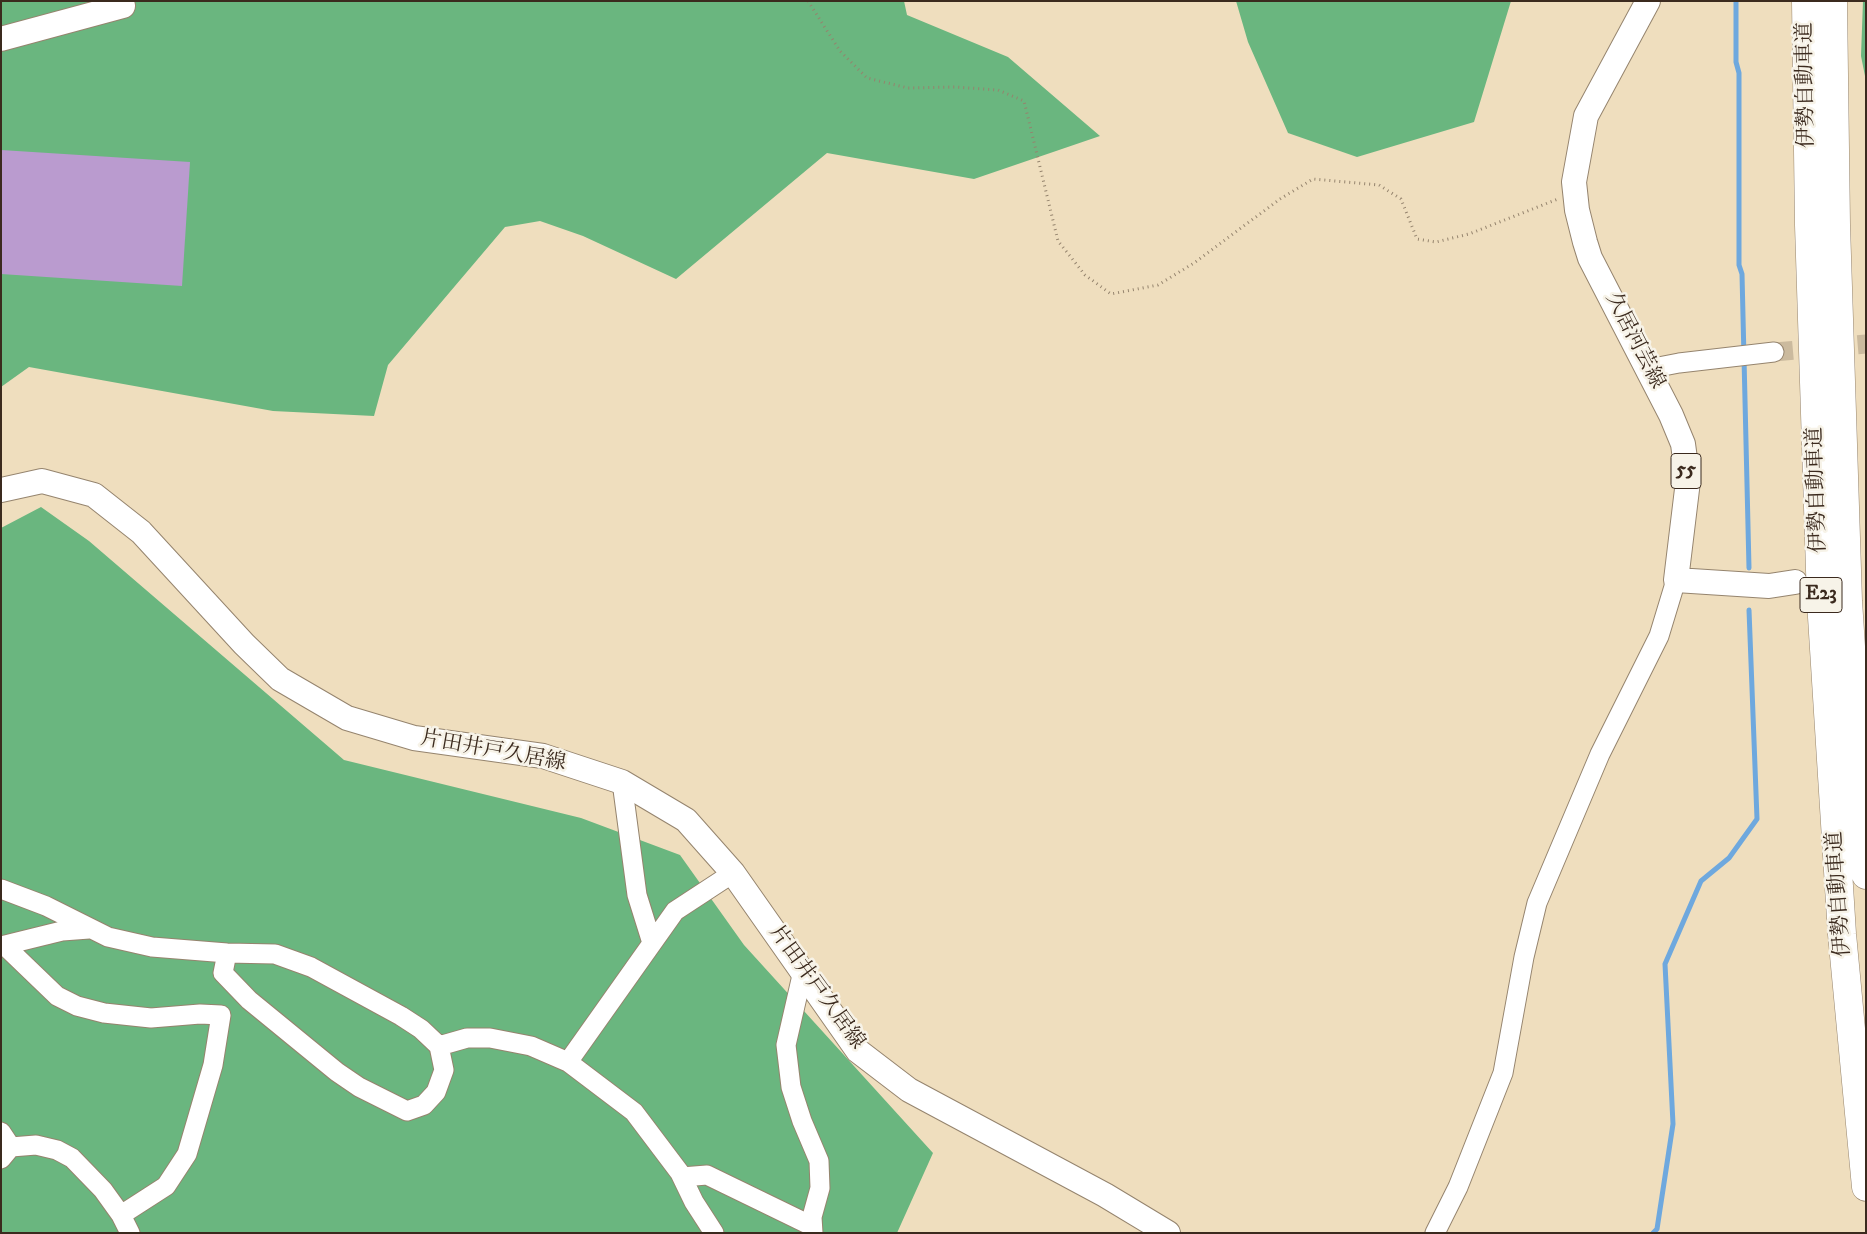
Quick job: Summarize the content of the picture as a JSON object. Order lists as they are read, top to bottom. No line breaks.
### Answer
{"streets":{"highway":["伊勢自動車道","E23"],"main road":["久居河芸線","55","片田井戸久居線"]}}
